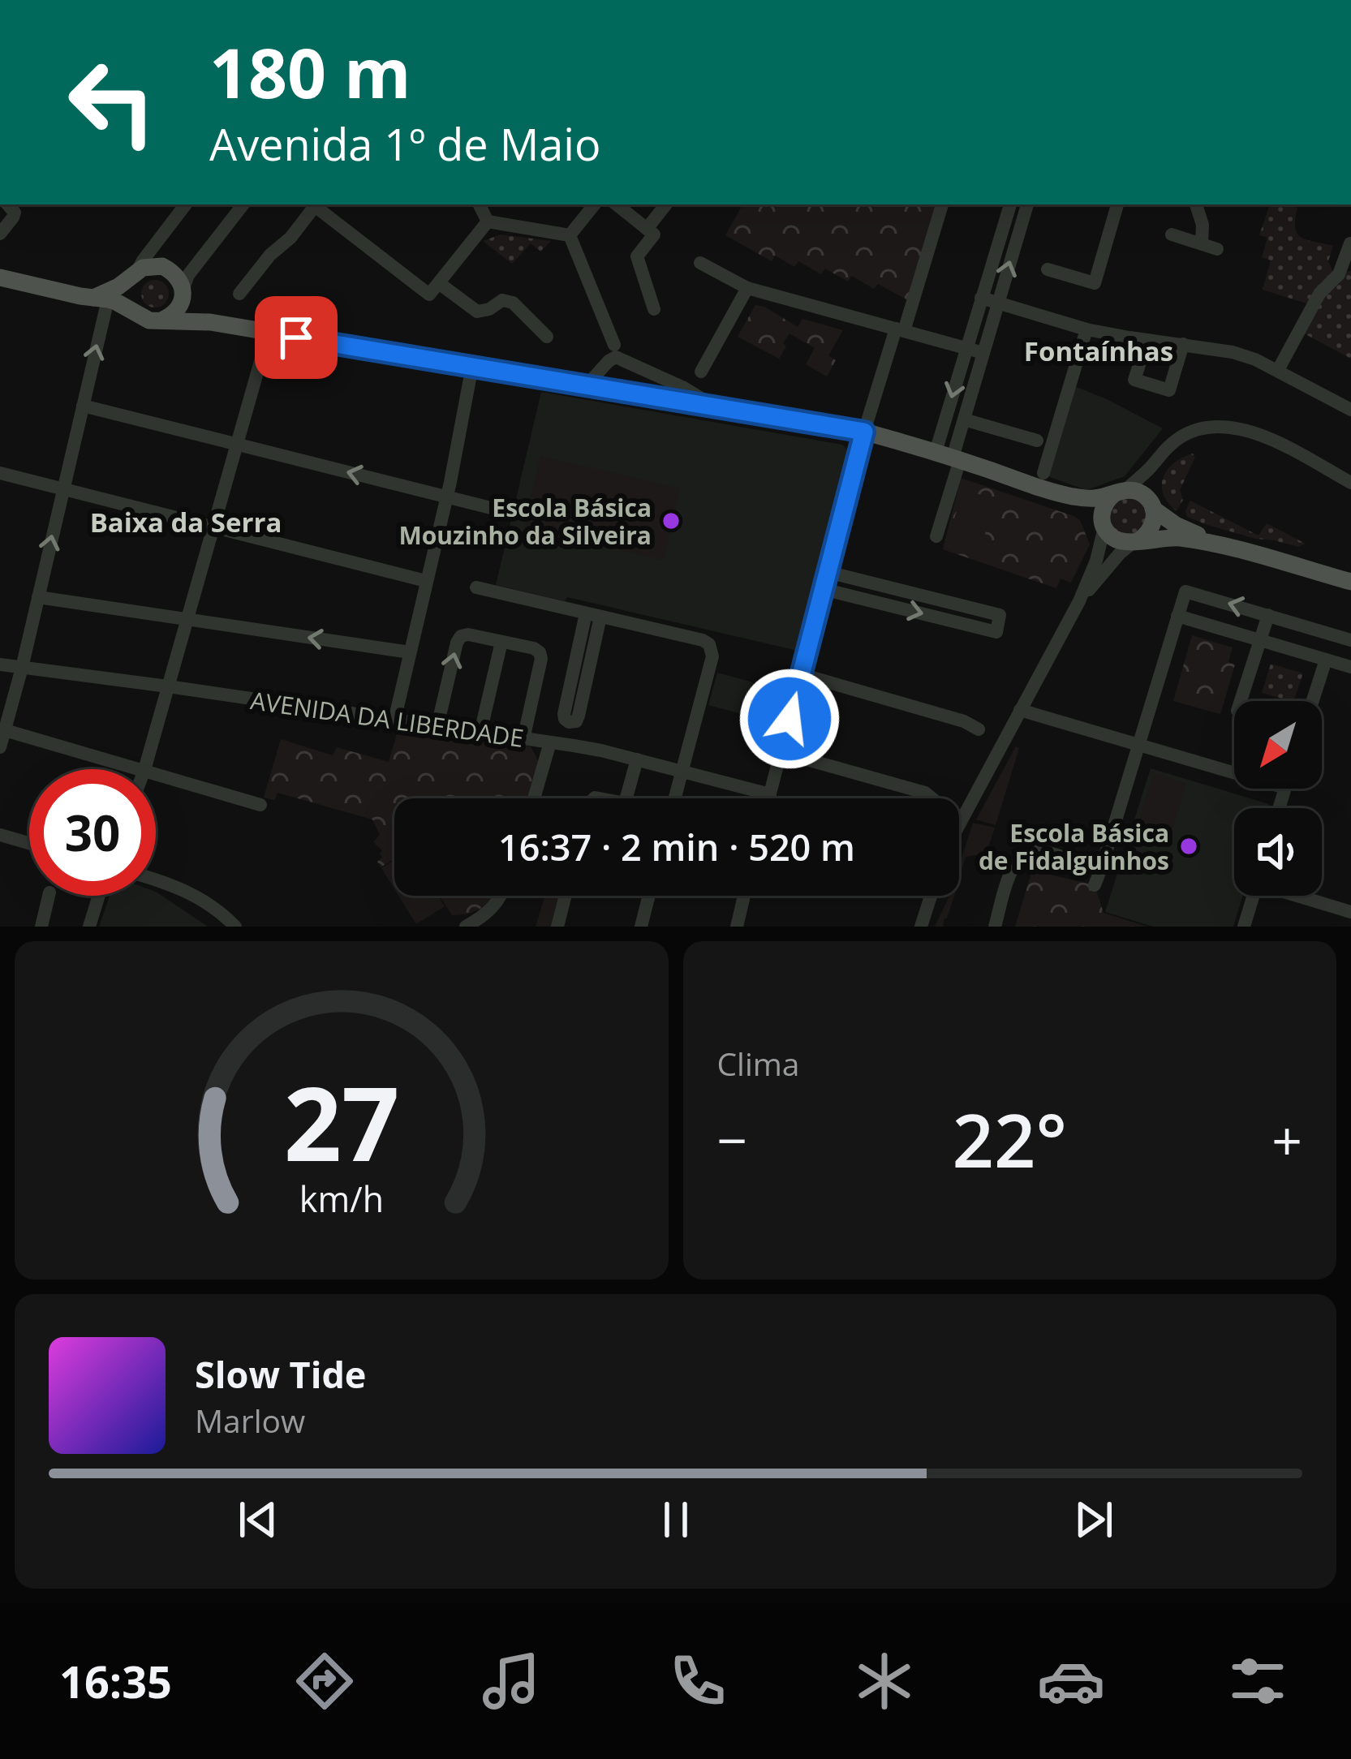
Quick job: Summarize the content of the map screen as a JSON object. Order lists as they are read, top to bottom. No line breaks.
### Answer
{"streets":{"street":["AVENIDA DA LIBERDADE"]},"districts":["Fontaínhas","Baixa da Serra"],"places":["Escola Básica Mouzinho da Silveira","Escola Básica de Fidalguinhos"],"north":"bottom left","page":{"turn":["180 m","Avenida 1º de Maio"],"limit":"30","trip":"16:37 · 2 min · 520 m","tile":"Clima","heat":["−","22°","+"],"song":["Slow Tide","Marlow"],"tabs":"16:35","gauge":["27","km/h"]}}
